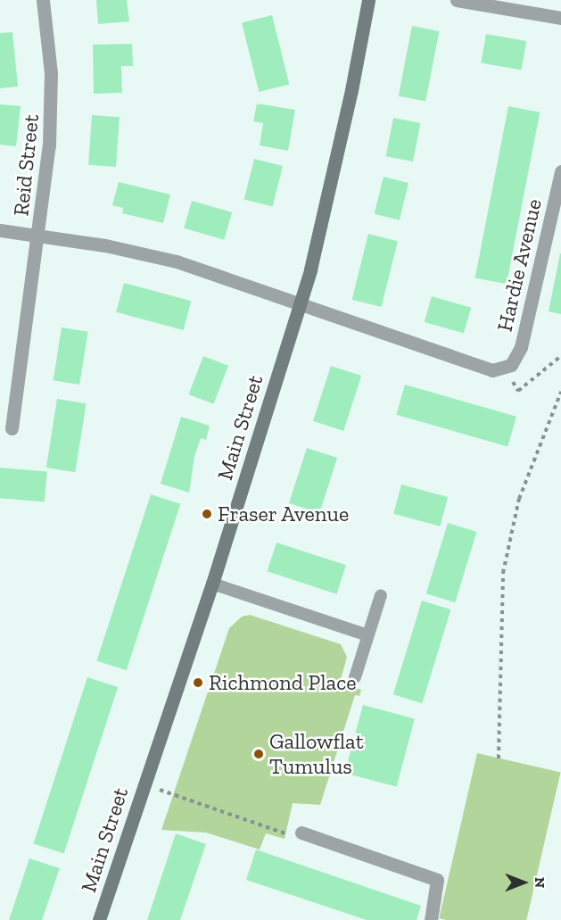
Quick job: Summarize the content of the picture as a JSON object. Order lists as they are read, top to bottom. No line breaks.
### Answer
{"streets":{"main road":["Main Street"],"street":["Reid Street","Hardie Avenue"]},"places":["Fraser Avenue","Richmond Place","Gallowflat Tumulus"],"north":"right"}
